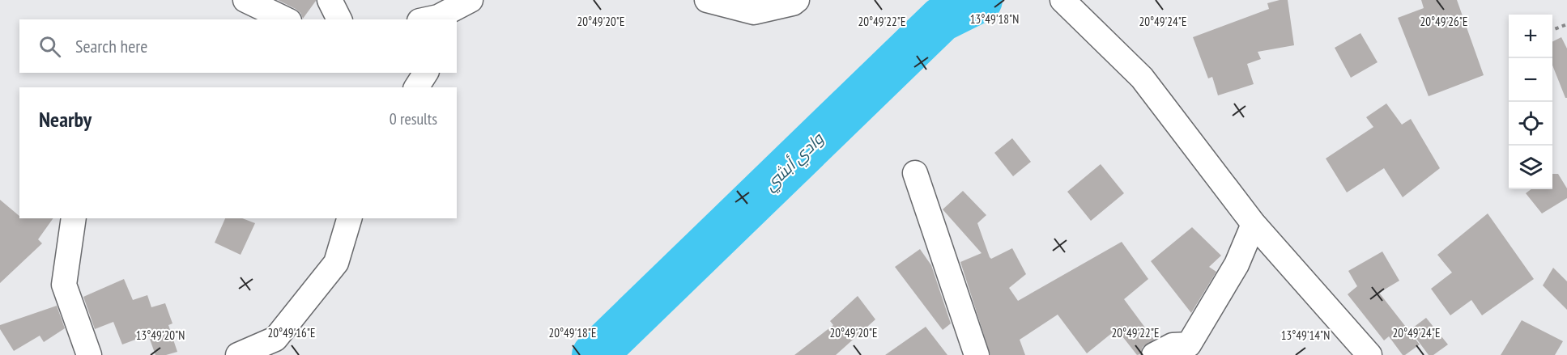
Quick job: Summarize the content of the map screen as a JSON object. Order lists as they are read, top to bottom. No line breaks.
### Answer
{"water":["وادي أبشي"],"page":{"map_buttons":["+","−"],"search":"Search here","heading":["Nearby","0 results"]},"coordinates":["13°49'18\"N","20°49'20\"E","20°49'22\"E","20°49'24\"E","20°49'26\"E","20°49'16\"E","20°49'18\"E","13°49'20\"N","13°49'14\"N"]}
